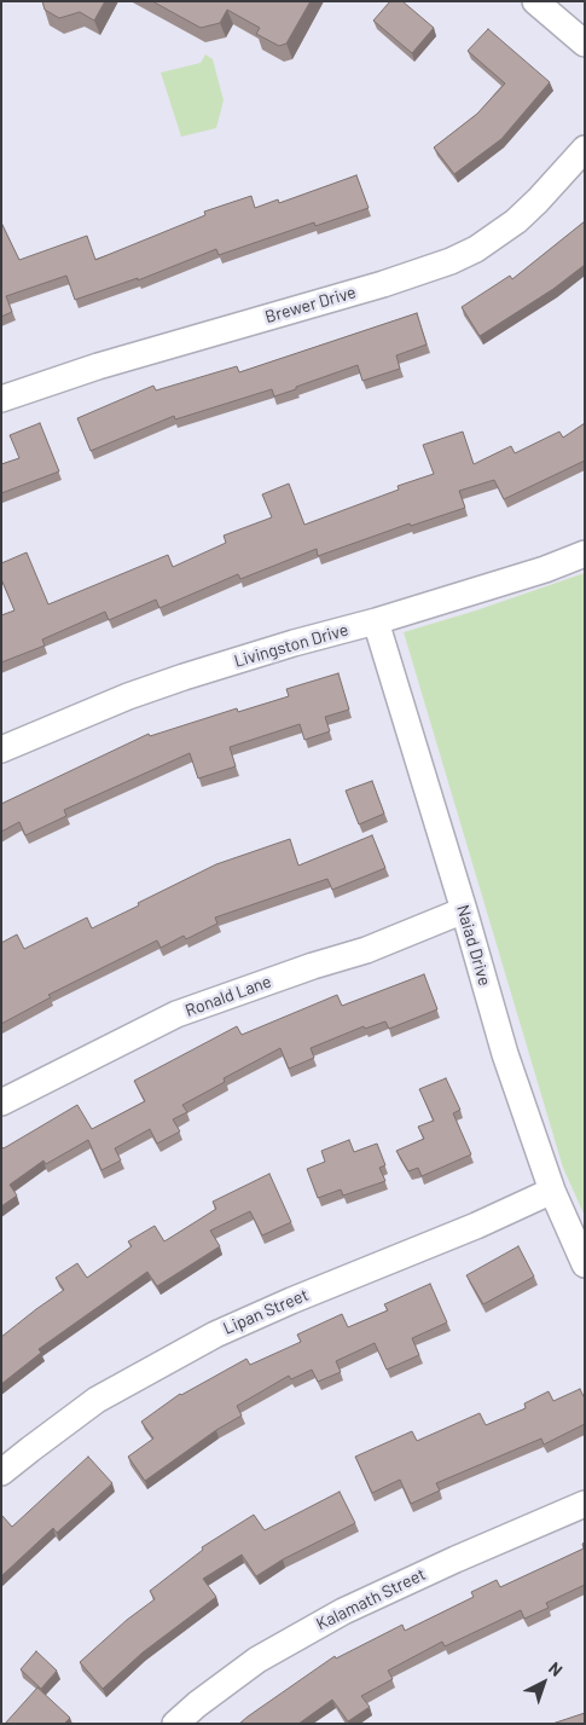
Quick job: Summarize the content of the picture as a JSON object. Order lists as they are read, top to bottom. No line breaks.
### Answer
{"streets":{"street":["Brewer Drive","Livingston Drive","Naiad Drive","Ronald Lane","Lipan Street","Kalamath Street"]},"crossings":[["Livingston Drive","Naiad Drive"],["Naiad Drive","Ronald Lane"],["Naiad Drive","Lipan Street"]],"north":"top right"}
